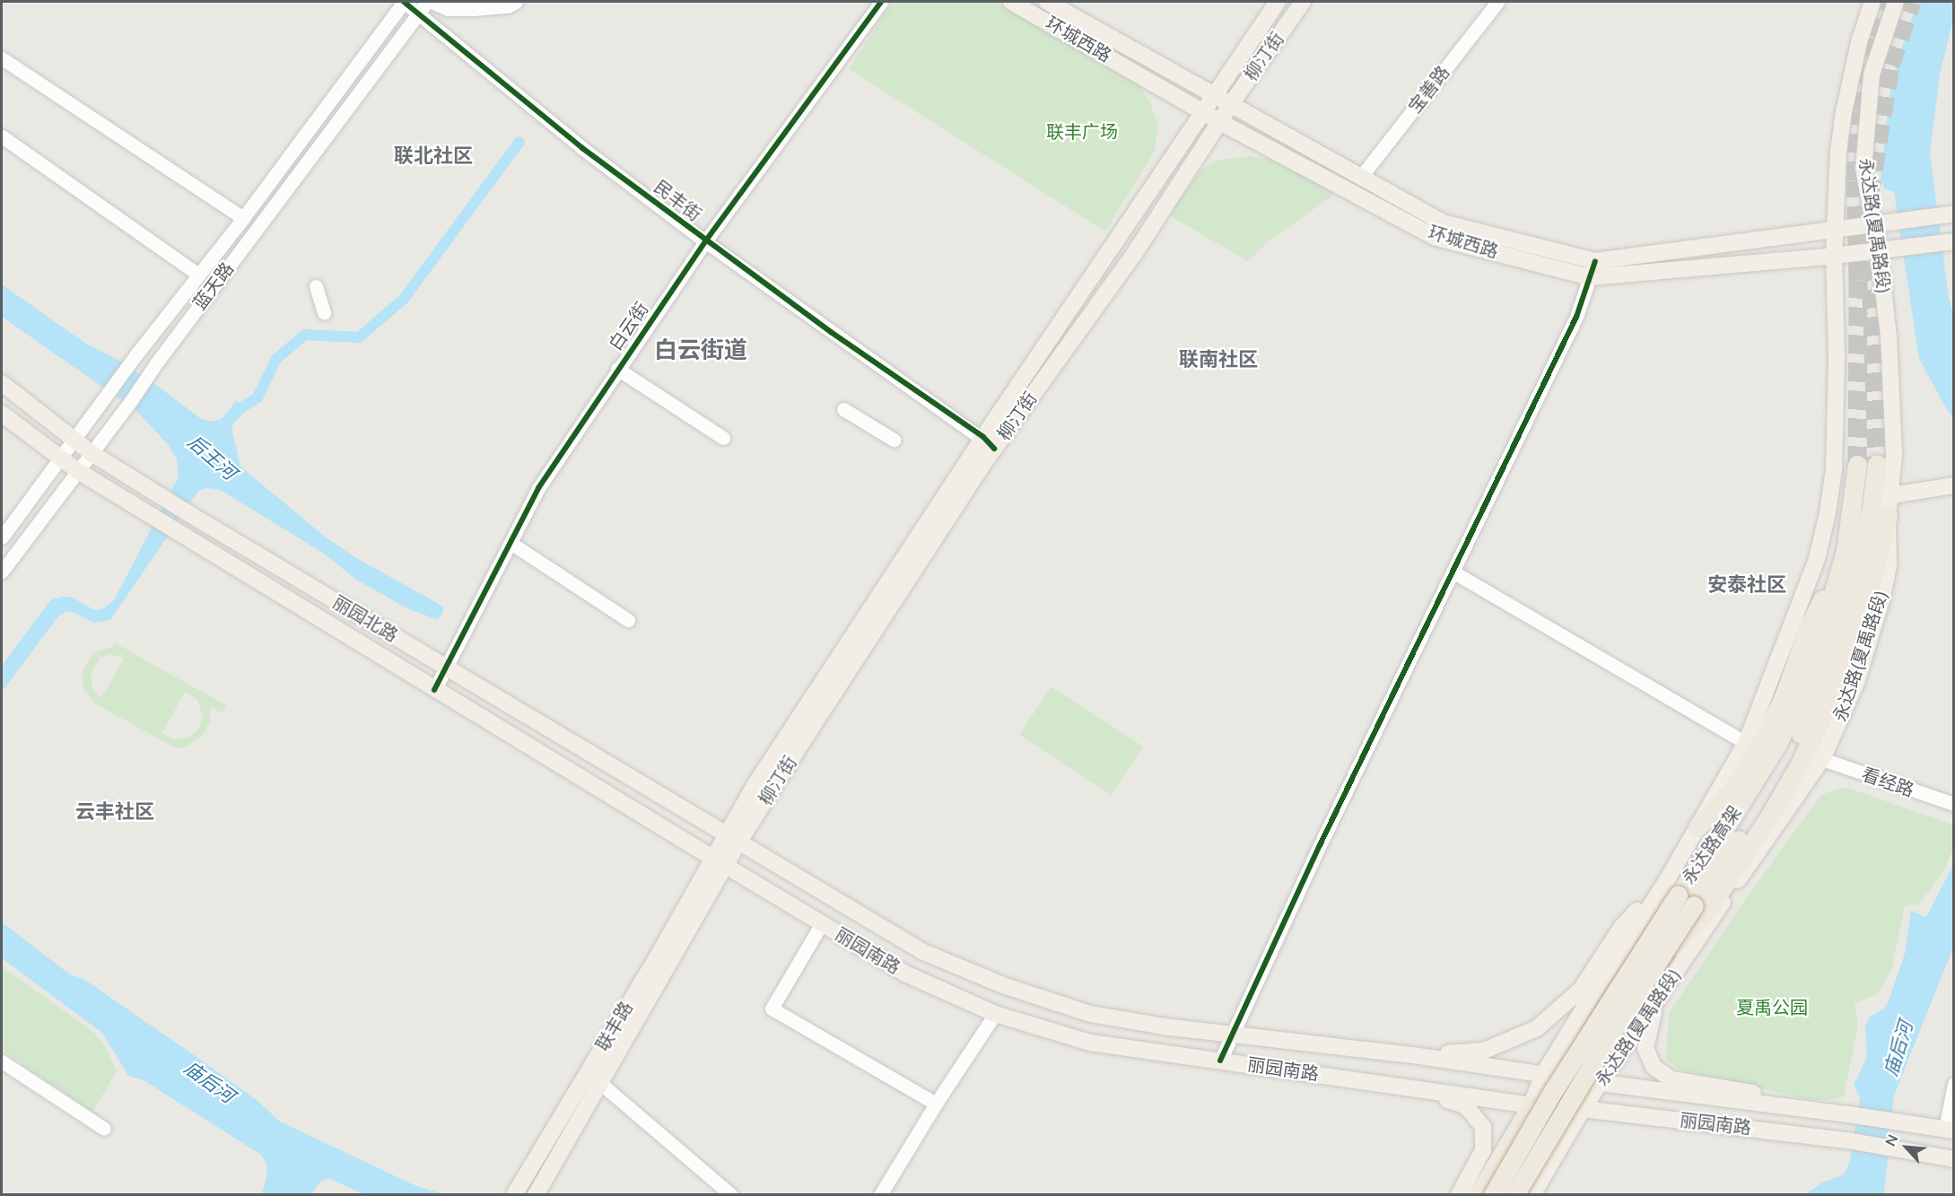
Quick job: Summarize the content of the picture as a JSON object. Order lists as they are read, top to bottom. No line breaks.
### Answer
{"streets":{"highway":["永达路高架"],"main road":["环城西路","柳汀街","永达路(夏禹路段)","丽园北路","丽园南路","联丰路"],"street":["宝善路","民丰街","蓝天路","白云街","看经路"]},"crossings":[["环城西路","柳汀街"],["环城西路","宝善路"],["环城西路","永达路(夏禹路段)"],["柳汀街","民丰街"],["柳汀街","丽园北路"],["柳汀街","丽园南路"],["柳汀街","联丰路"],["民丰街","蓝天路"],["民丰街","白云街"],["永达路(夏禹路段)","看经路"],["永达路(夏禹路段)","永达路高架"],["永达路(夏禹路段)","丽园南路"],["蓝天路","丽园北路"],["白云街","丽园北路"],["丽园北路","丽园南路"],["丽园北路","联丰路"],["丽园南路","联丰路"]],"districts":["联北社区","白云街道","联南社区","安泰社区","云丰社区"],"water":["后王河","庙后河"],"parks":["联丰广场","夏禹公园"],"north":"top left"}
